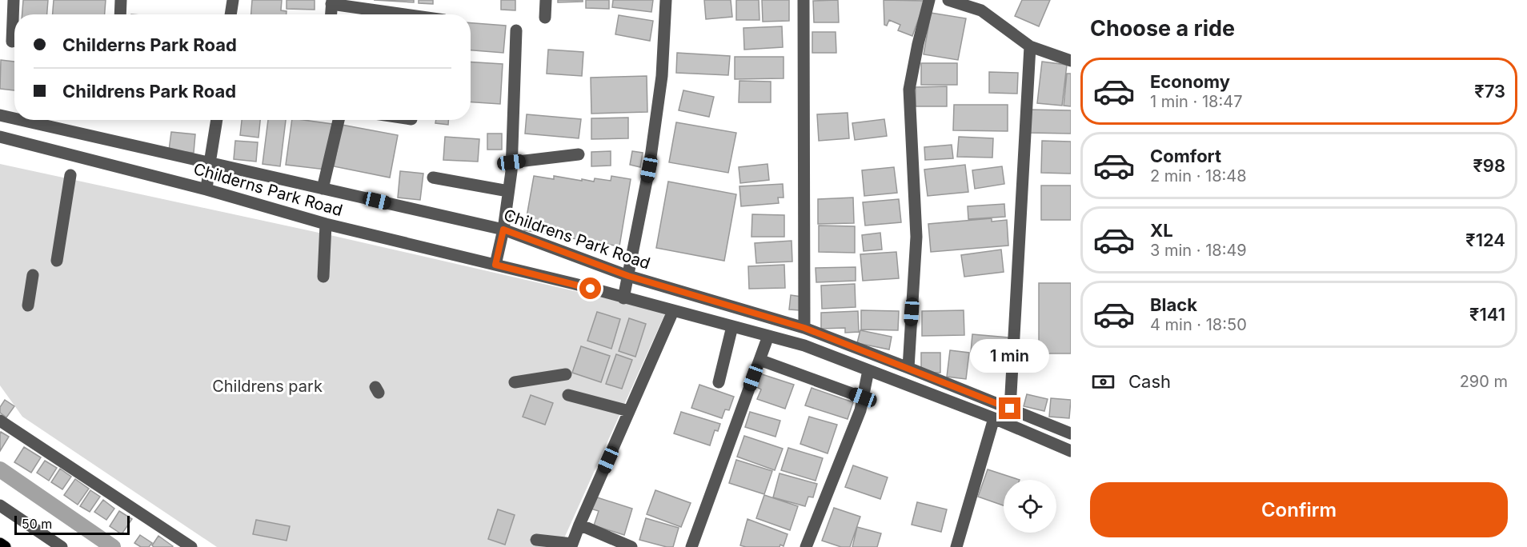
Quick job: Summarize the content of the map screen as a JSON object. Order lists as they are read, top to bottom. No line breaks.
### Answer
{"streets":{"street":["Childerns Park Road","Childrens Park Road"]},"parks":["Childrens park"],"scale_bar":"50 m","page":{"heading":"Choose a ride","banner":["Childerns Park Road","Childrens Park Road"],"list":[{"name":"Economy","note":"1 min · 18:47","value":"₹73"},{"name":"Comfort","note":"2 min · 18:48","value":"₹98"},{"name":"XL","note":"3 min · 18:49","value":"₹124"},{"name":"Black","note":"4 min · 18:50","value":"₹141"}],"bubble":"1 min","pay":["Cash","290 m"],"buttons":"Confirm","scale":"50 m"}}
